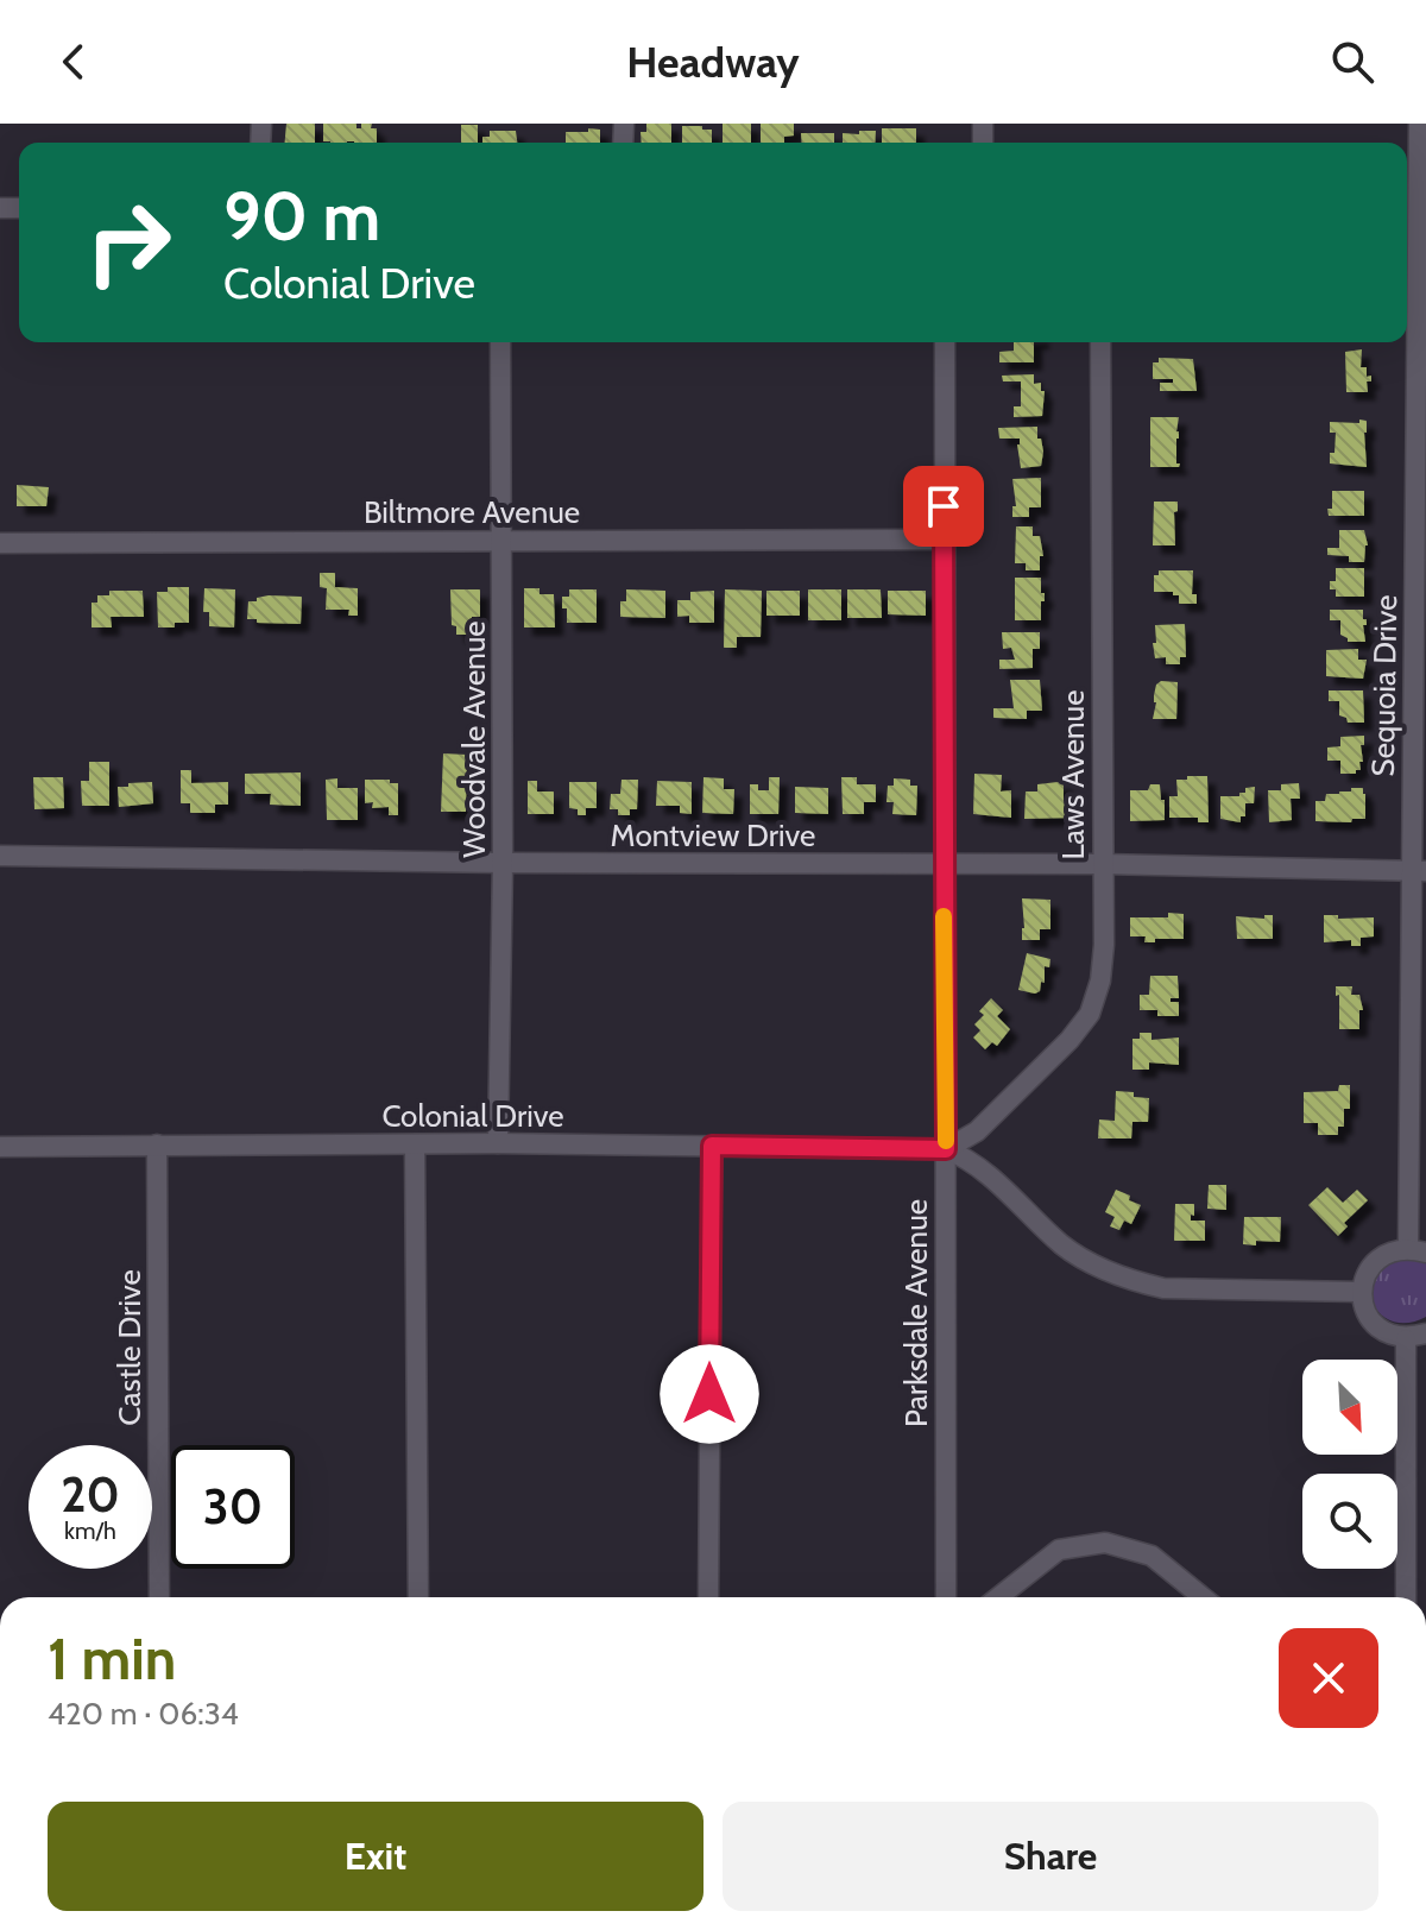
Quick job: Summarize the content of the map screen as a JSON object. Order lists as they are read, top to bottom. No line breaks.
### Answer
{"streets":{"street":["Biltmore Avenue","Sequoia Drive","Woodvale Avenue","Laws Avenue","Montview Drive","Colonial Drive","Parksdale Avenue","Castle Drive"]},"crossings":[["Biltmore Avenue","Woodvale Avenue"],["Biltmore Avenue","Parksdale Avenue"],["Sequoia Drive","Montview Drive"],["Woodvale Avenue","Montview Drive"],["Woodvale Avenue","Colonial Drive"],["Laws Avenue","Montview Drive"],["Laws Avenue","Colonial Drive"],["Laws Avenue","Parksdale Avenue"],["Montview Drive","Parksdale Avenue"],["Colonial Drive","Parksdale Avenue"],["Colonial Drive","Castle Drive"]],"north":"bottom right","page":{"header":"Headway","turn":["90 m","Colonial Drive"],"speed":"20 km/h","limit":"30","heading":["1 min","420 m · 06:34"],"buttons":["Exit","Share"]}}
